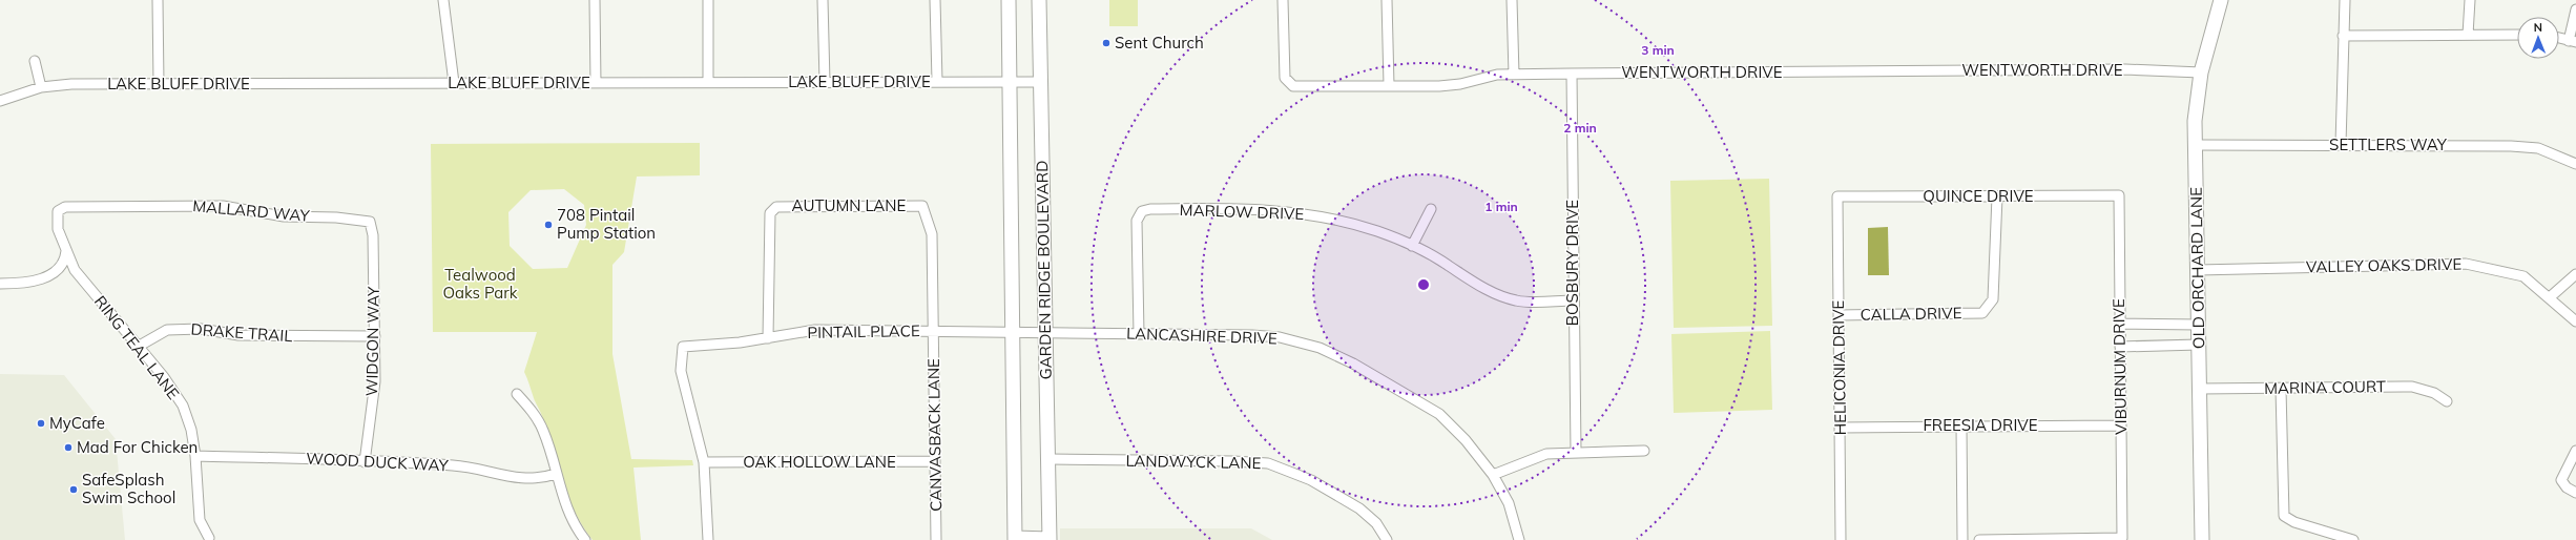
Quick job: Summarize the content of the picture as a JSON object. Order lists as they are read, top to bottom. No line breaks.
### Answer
{"streets":{"main road":["OLD ORCHARD LANE","GARDEN RIDGE BOULEVARD"],"street":["WENTWORTH DRIVE","LAKE BLUFF DRIVE","SETTLERS WAY","QUINCE DRIVE","AUTUMN LANE","MALLARD WAY","MARLOW DRIVE","BOSBURY DRIVE","VALLEY OAKS DRIVE","CALLA DRIVE","PINTAIL PLACE","DRAKE TRAIL","LANCASHIRE DRIVE","WIDGON WAY","RING TEAL LANE","VIBURNUM DRIVE","HELICONIA DRIVE","MARINA COURT","FREESIA DRIVE","CANVASBACK LANE","WOOD DUCK WAY","OAK HOLLOW LANE","LANDWYCK LANE"]},"crossings":[["WENTWORTH DRIVE","BOSBURY DRIVE"],["WENTWORTH DRIVE","OLD ORCHARD LANE"],["LAKE BLUFF DRIVE","GARDEN RIDGE BOULEVARD"],["SETTLERS WAY","OLD ORCHARD LANE"],["QUINCE DRIVE","CALLA DRIVE"],["QUINCE DRIVE","VIBURNUM DRIVE"],["QUINCE DRIVE","HELICONIA DRIVE"],["AUTUMN LANE","PINTAIL PLACE"],["AUTUMN LANE","CANVASBACK LANE"],["MALLARD WAY","WIDGON WAY"],["MALLARD WAY","RING TEAL LANE"],["MARLOW DRIVE","BOSBURY DRIVE"],["MARLOW DRIVE","LANCASHIRE DRIVE"],["VALLEY OAKS DRIVE","OLD ORCHARD LANE"],["OLD ORCHARD LANE","MARINA COURT"],["GARDEN RIDGE BOULEVARD","PINTAIL PLACE"],["GARDEN RIDGE BOULEVARD","LANCASHIRE DRIVE"],["GARDEN RIDGE BOULEVARD","LANDWYCK LANE"],["CALLA DRIVE","HELICONIA DRIVE"],["PINTAIL PLACE","LANCASHIRE DRIVE"],["PINTAIL PLACE","CANVASBACK LANE"],["PINTAIL PLACE","OAK HOLLOW LANE"],["DRAKE TRAIL","WIDGON WAY"],["DRAKE TRAIL","RING TEAL LANE"],["WIDGON WAY","WOOD DUCK WAY"],["RING TEAL LANE","WOOD DUCK WAY"],["VIBURNUM DRIVE","FREESIA DRIVE"],["HELICONIA DRIVE","FREESIA DRIVE"],["CANVASBACK LANE","OAK HOLLOW LANE"]],"parks":["Tealwood Oaks Park"],"places":["Sent Church","708 Pintail Pump Station","MyCafe","Mad For Chicken","SafeSplash Swim School"],"north":"top","rings":["3 min","2 min","1 min"]}
